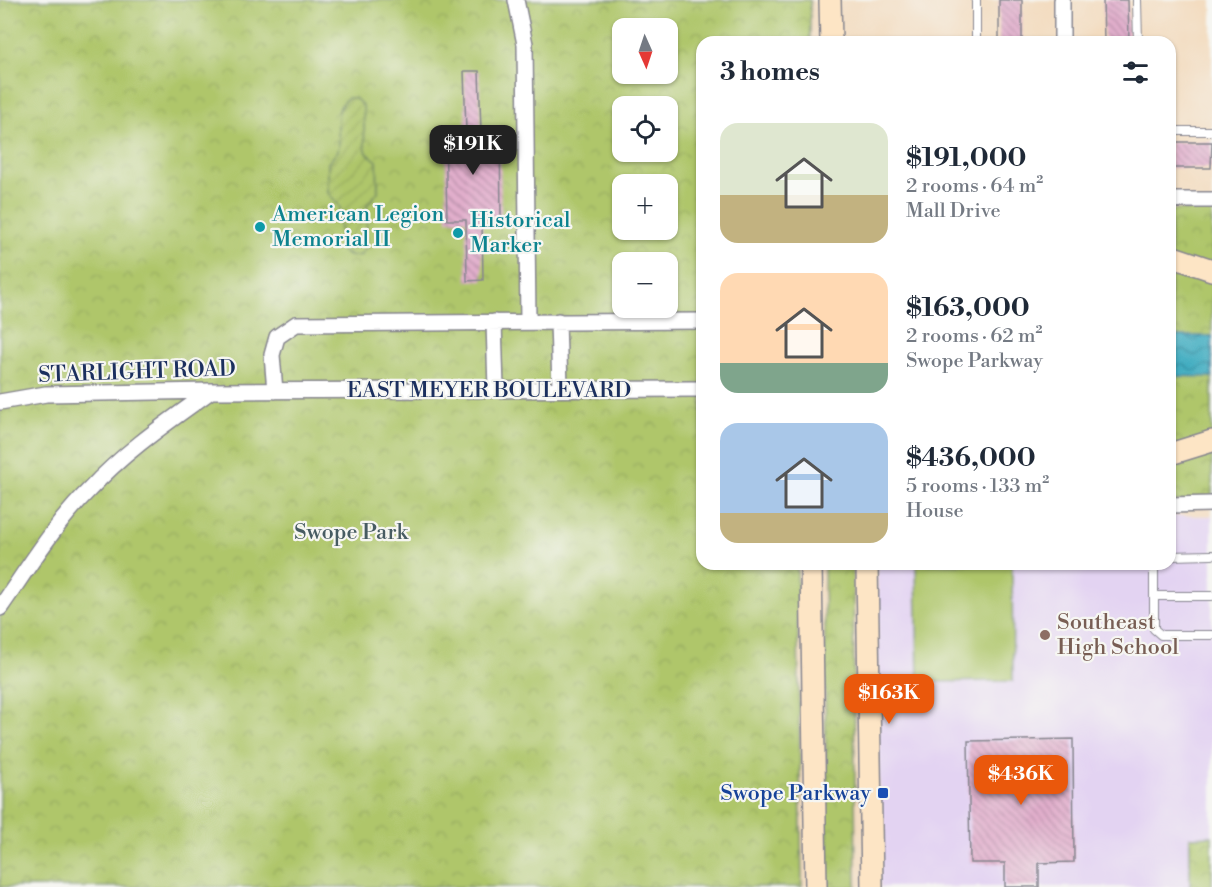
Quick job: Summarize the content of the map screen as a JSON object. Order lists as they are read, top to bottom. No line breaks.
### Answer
{"streets":{"street":["STARLIGHT ROAD","EAST MEYER BOULEVARD"]},"crossings":[["STARLIGHT ROAD","EAST MEYER BOULEVARD"]],"parks":["Swope Park"],"places":{"other":["American Legion Memorial II","Historical Marker","Southeast High School"],"transit":["Swope Parkway"]},"north":"bottom","page":{"map_buttons":["+","−"],"heading":"3 homes","list":[{"name":"$191,000","note":"2 rooms · 64 m² · Mall Drive"},{"name":"$163,000","note":"2 rooms · 62 m² · Swope Parkway"},{"name":"$436,000","note":"5 rooms · 133 m² · House"}],"price":["$191K","$163K","$436K"]}}
